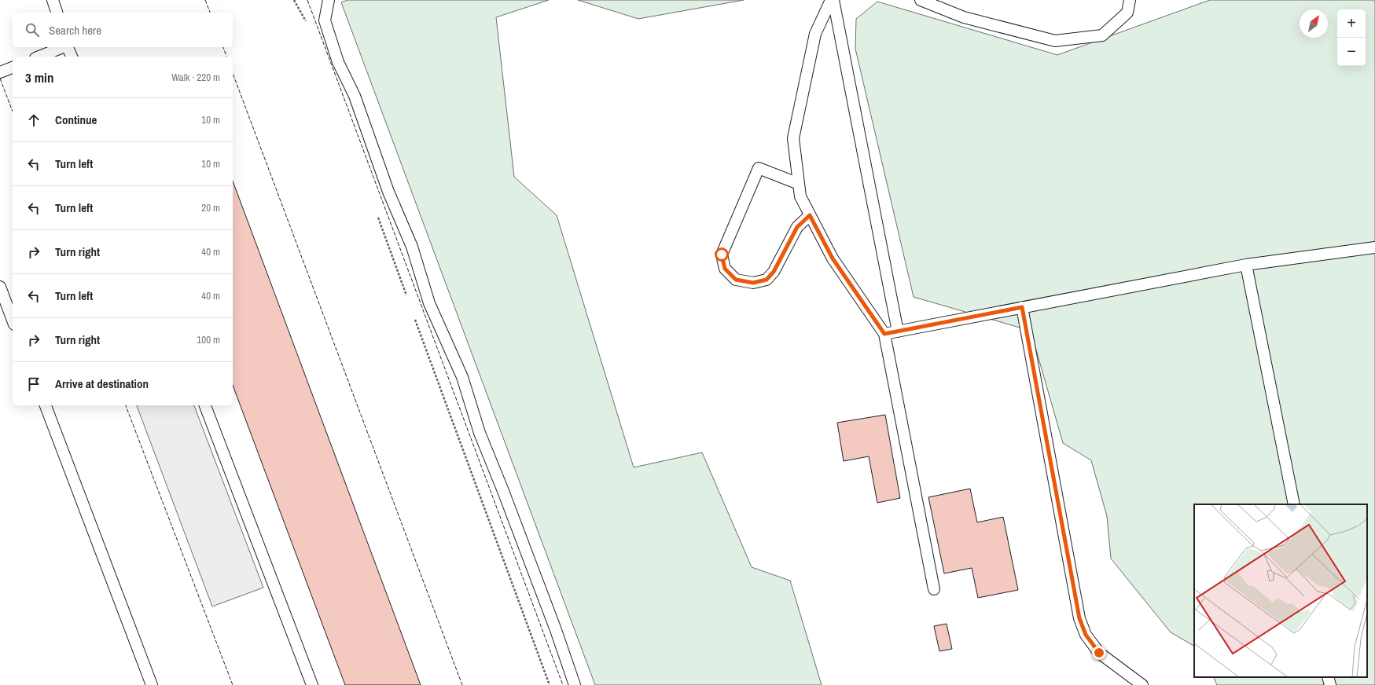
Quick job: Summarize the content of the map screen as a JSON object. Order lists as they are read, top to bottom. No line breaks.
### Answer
{"north":"top right","page":{"map_buttons":["+","−"],"search":"Search here","heading":["3 min","Walk · 220 m"],"list":[["Continue","10 m"],["Turn left","10 m"],["Turn left","20 m"],["Turn right","40 m"],["Turn left","40 m"],["Turn right","100 m"],"Arrive at destination"]}}
